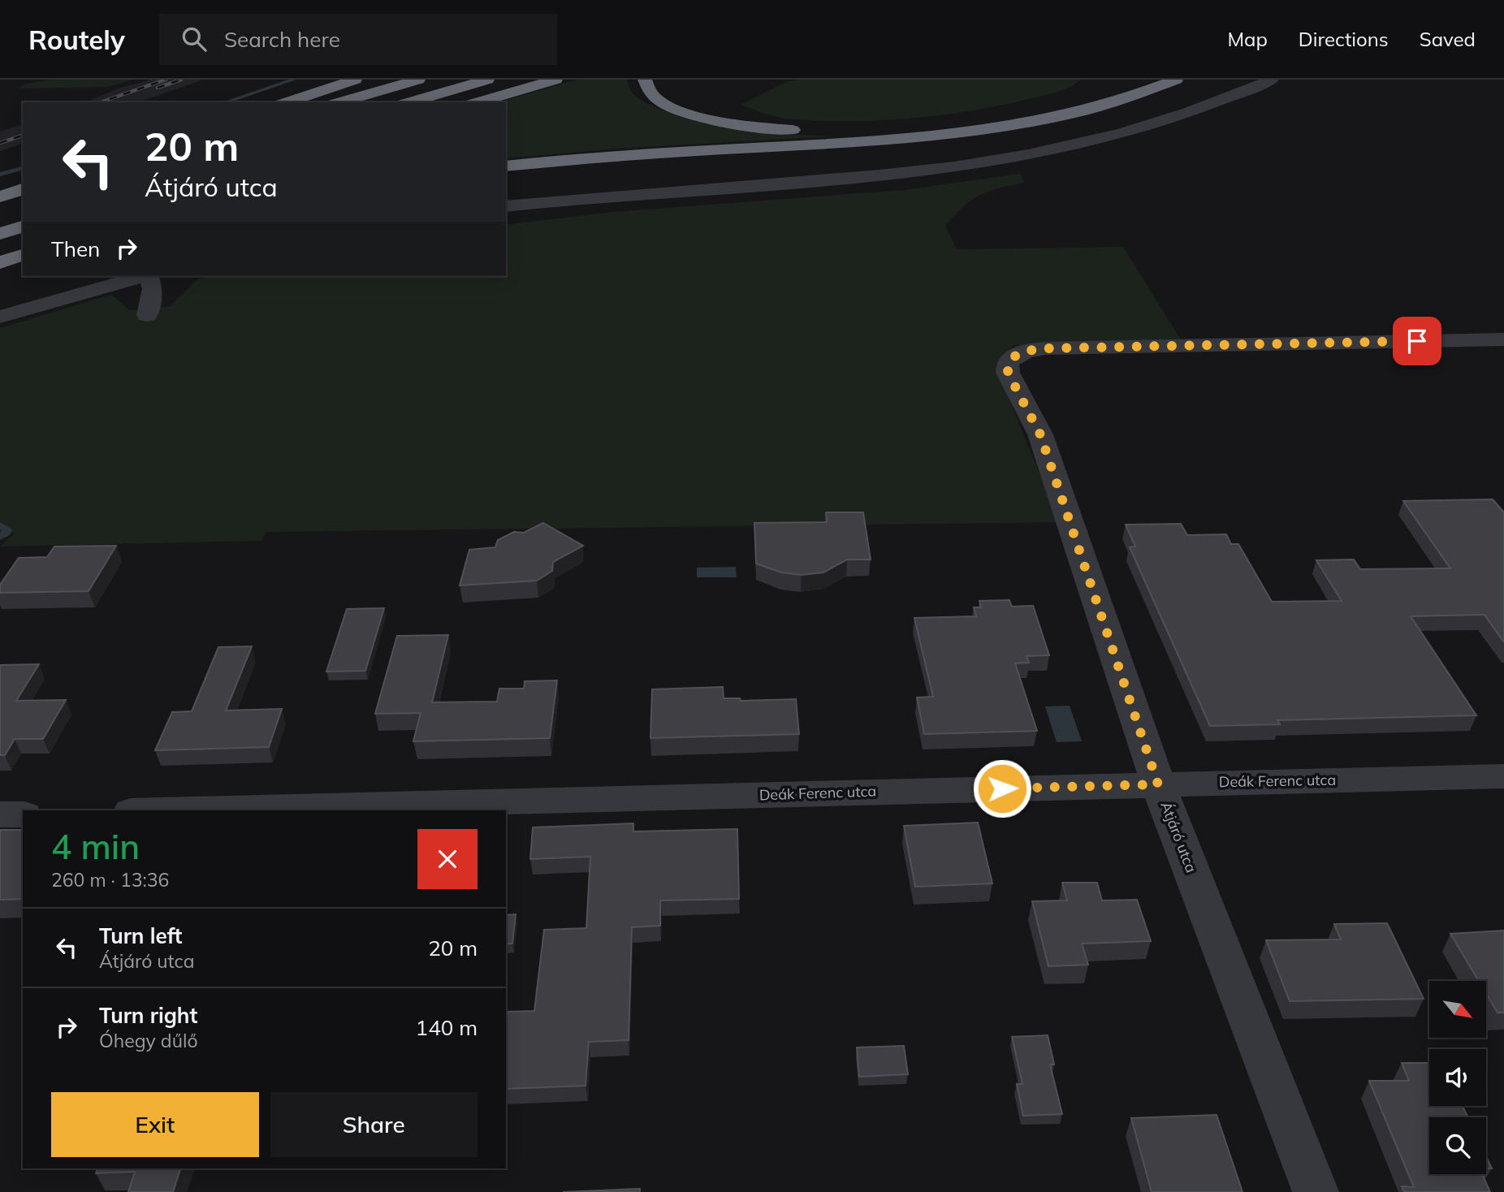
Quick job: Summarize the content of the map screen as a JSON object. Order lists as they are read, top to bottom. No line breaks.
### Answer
{"streets":{"street":["Deák Ferenc utca","Átjáró utca"]},"crossings":[["Deák Ferenc utca","Átjáró utca"]],"north":"bottom right","page":{"header":"Routely","search":"Search here","nav":["Map","Directions","Saved"],"turn":["20 m","Átjáró utca"],"then":"Then","heading":["4 min","260 m · 13:36"],"list":[{"name":"Turn left","note":"Átjáró utca","value":"20 m"},{"name":"Turn right","note":"Óhegy dűlő","value":"140 m"}],"buttons":["Exit","Share"]}}
